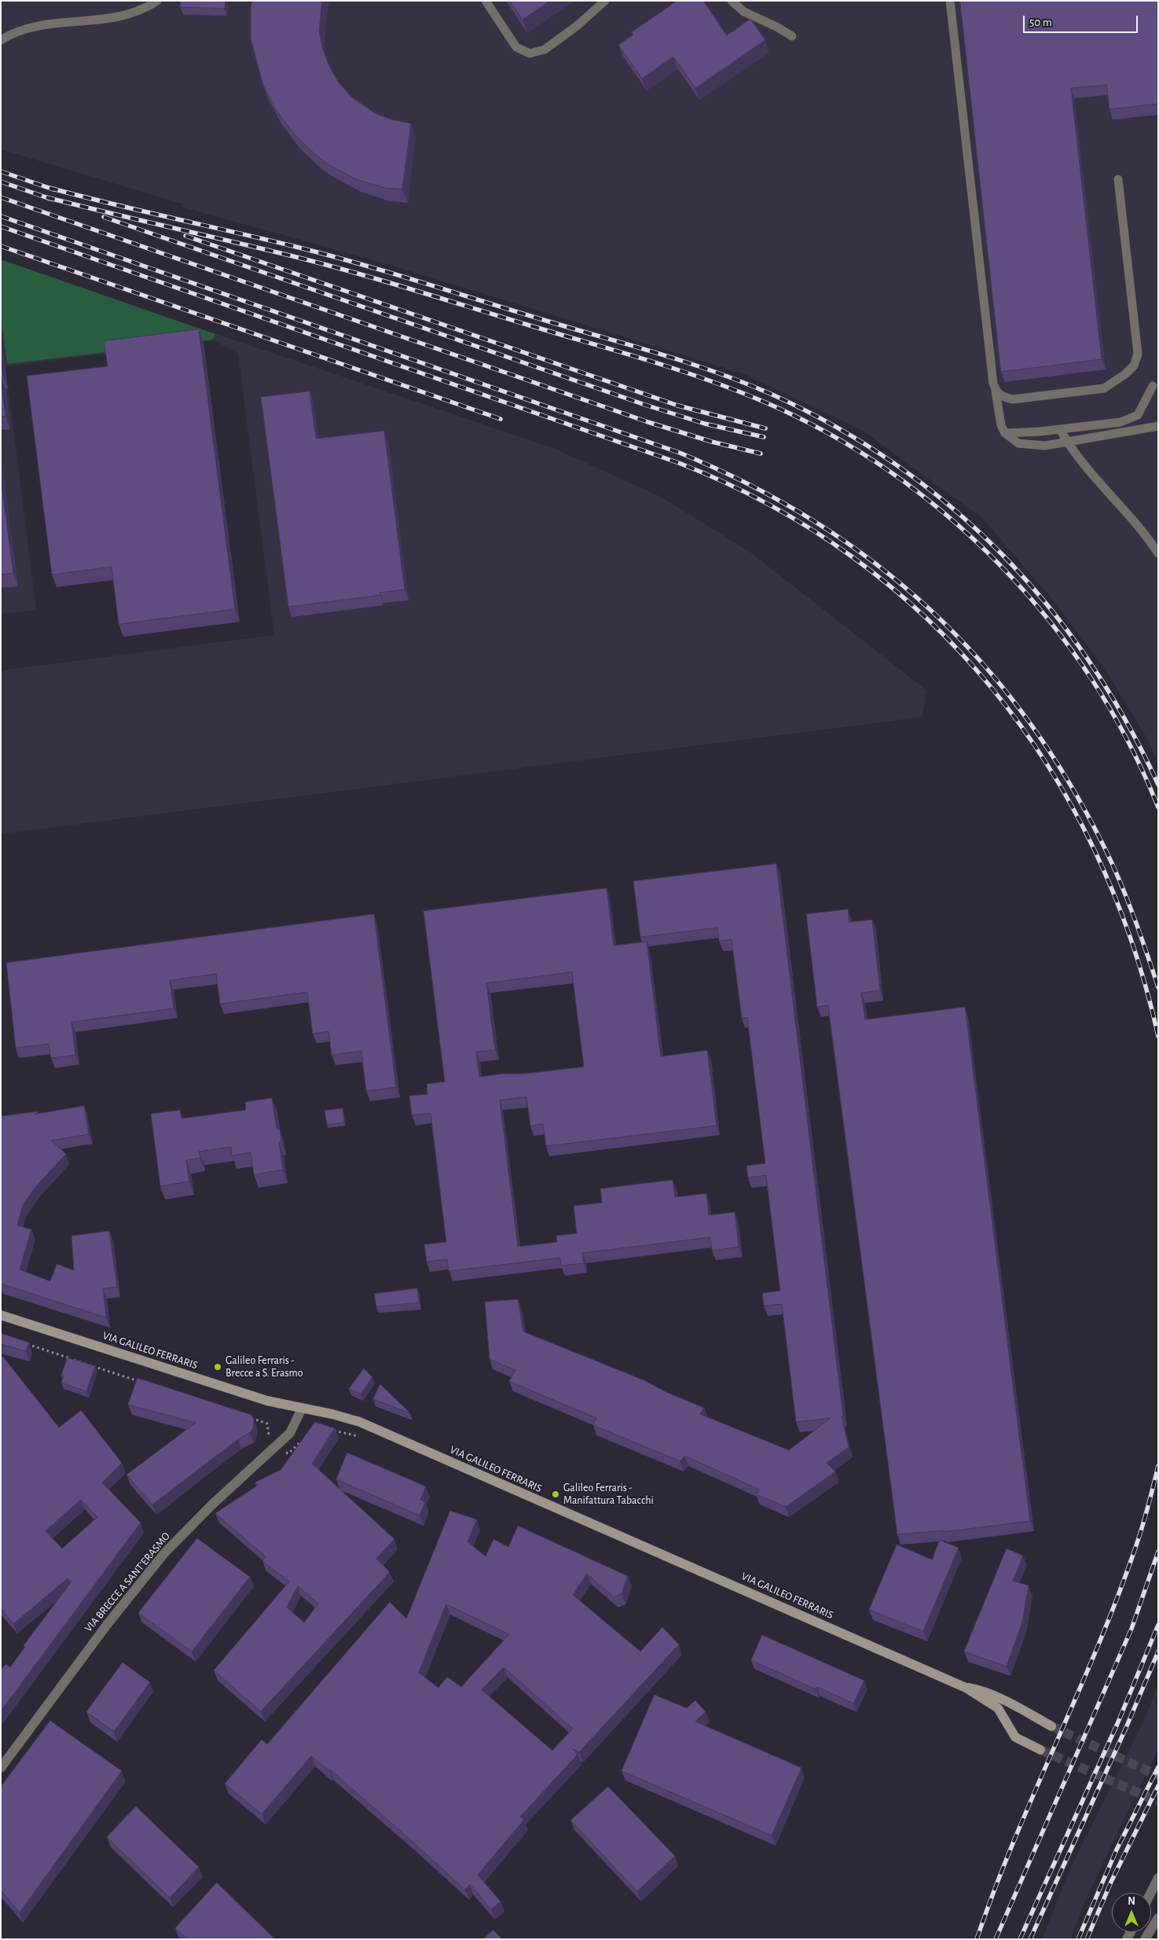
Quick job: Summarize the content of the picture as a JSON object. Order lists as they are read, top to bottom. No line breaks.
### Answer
{"streets":{"main road":["VIA GALILEO FERRARIS"],"street":["VIA BRECCE A SANT'ERASMO"]},"crossings":[["VIA GALILEO FERRARIS","VIA BRECCE A SANT'ERASMO"]],"places":["Galileo Ferraris - Brecce a S. Erasmo","Galileo Ferraris - Manifattura Tabacchi"],"scale_bar":"50 m","north":"top"}
